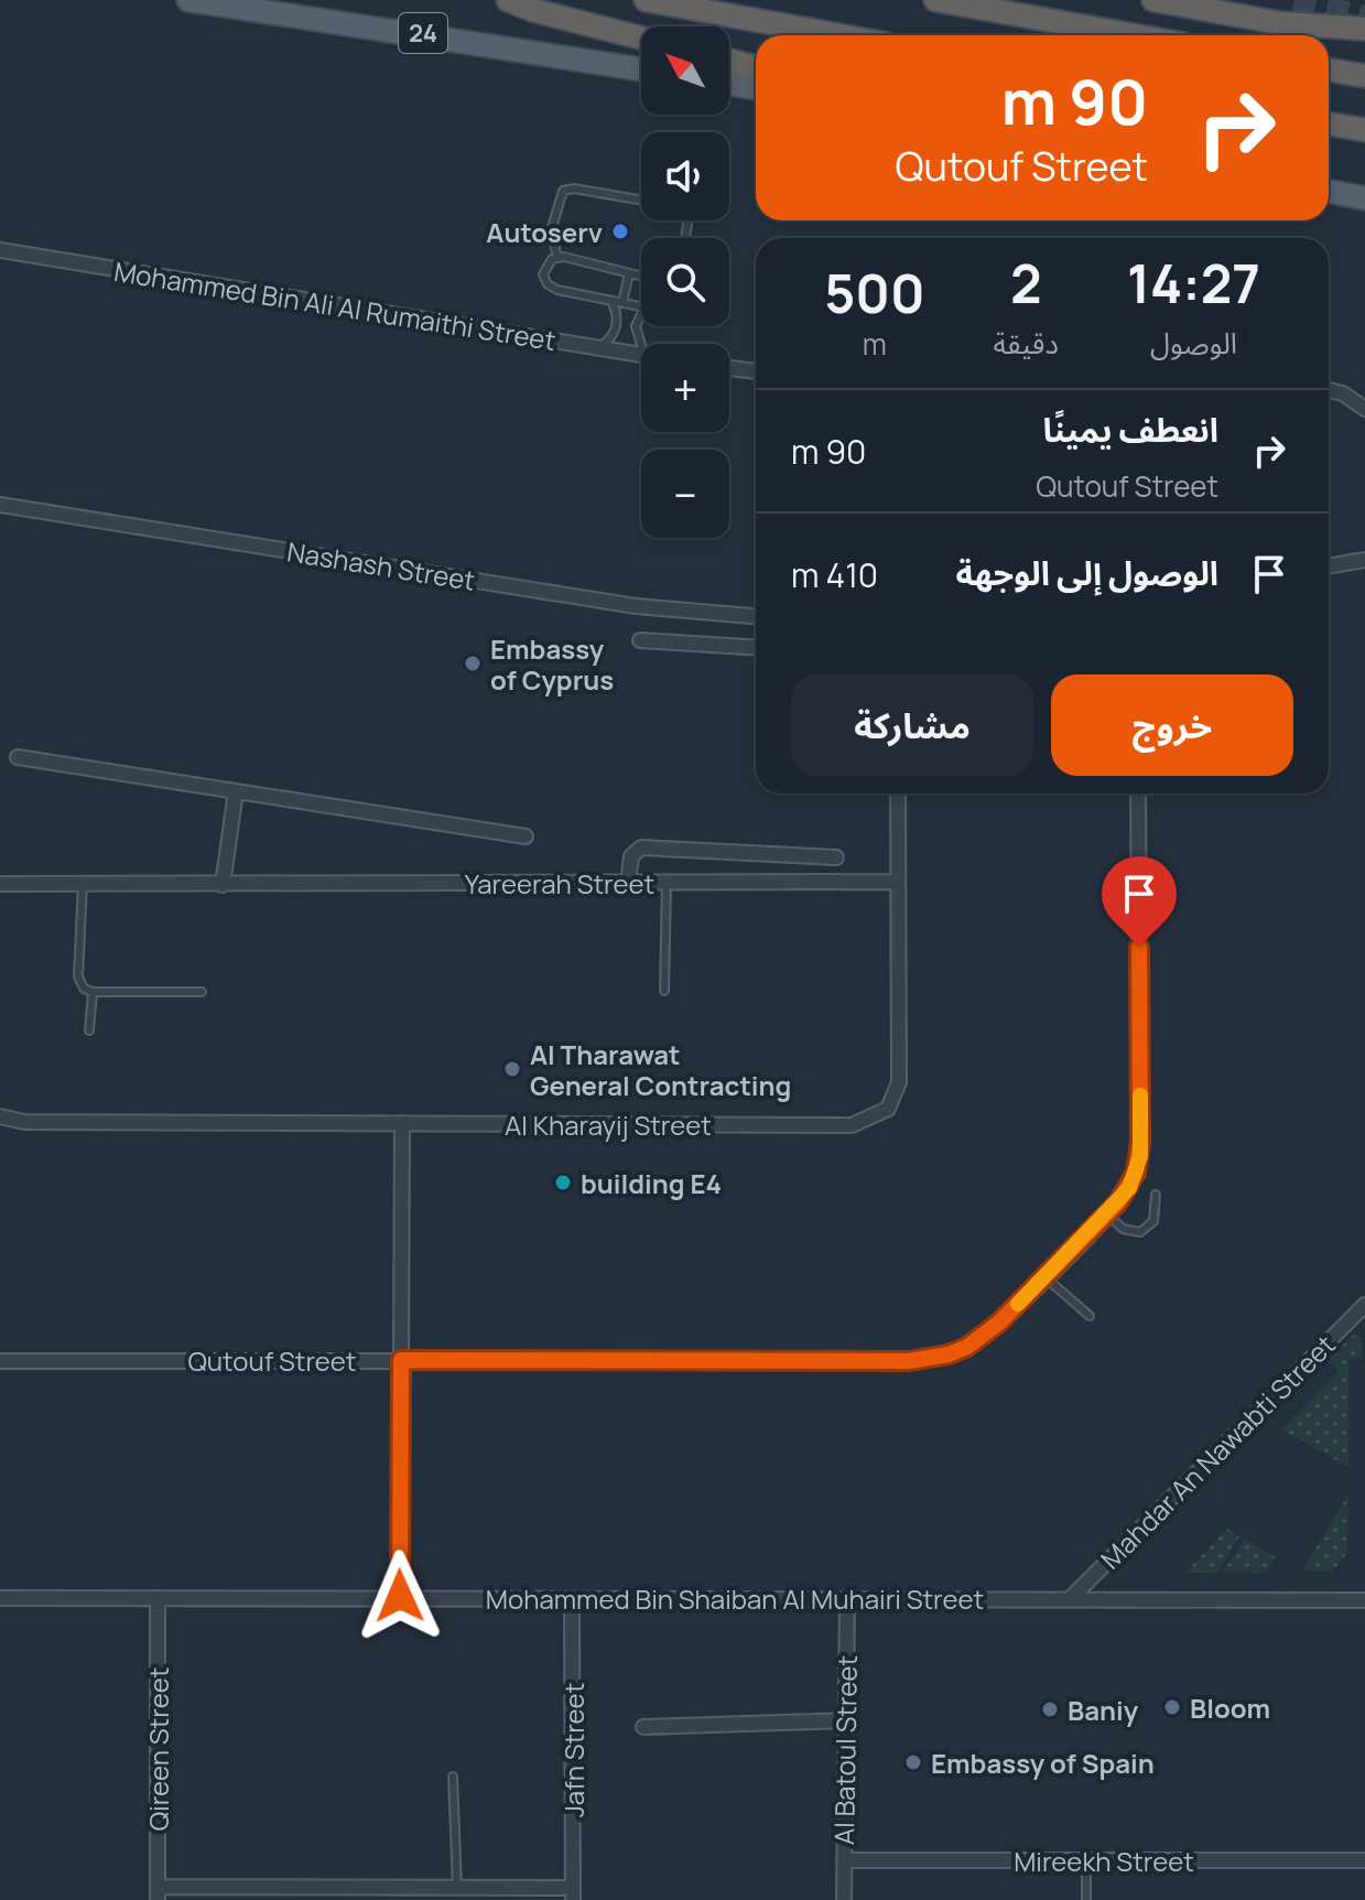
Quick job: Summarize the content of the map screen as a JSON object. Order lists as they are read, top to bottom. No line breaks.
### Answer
{"streets":{"main road":["24"],"street":["Mohammed Bin Ali Al Rumaithi Street","Nashash Street","Yareerah Street","Al Kharayij Street","Qutouf Street","Mahdar An Nawabti Street","Mohammed Bin Shaiban Al Muhairi Street","Qireen Street","Jafn Street","Al Batoul Street","Mireekh Street"]},"crossings":[["Yareerah Street","Al Kharayij Street"],["Mahdar An Nawabti Street","Mohammed Bin Shaiban Al Muhairi Street"],["Mohammed Bin Shaiban Al Muhairi Street","Qireen Street"],["Mohammed Bin Shaiban Al Muhairi Street","Jafn Street"],["Mohammed Bin Shaiban Al Muhairi Street","Al Batoul Street"],["Al Batoul Street","Mireekh Street"]],"places":["Autoserv","Embassy of Cyprus","Al Tharawat General Contracting","building E4","Bloom","Baniy","Embassy of Spain"],"north":"top left","page":{"map_buttons":["+","−"],"turn":["90 m","Qutouf Street"],"eta":["14:27","الوصول","2","دقيقة","500","m"],"list":[{"name":"انعطف يمينًا","note":"Qutouf Street","value":"90 m"},{"name":"الوصول إلى الوجهة","value":"410 m"}],"buttons":["خروج","مشاركة"]}}
